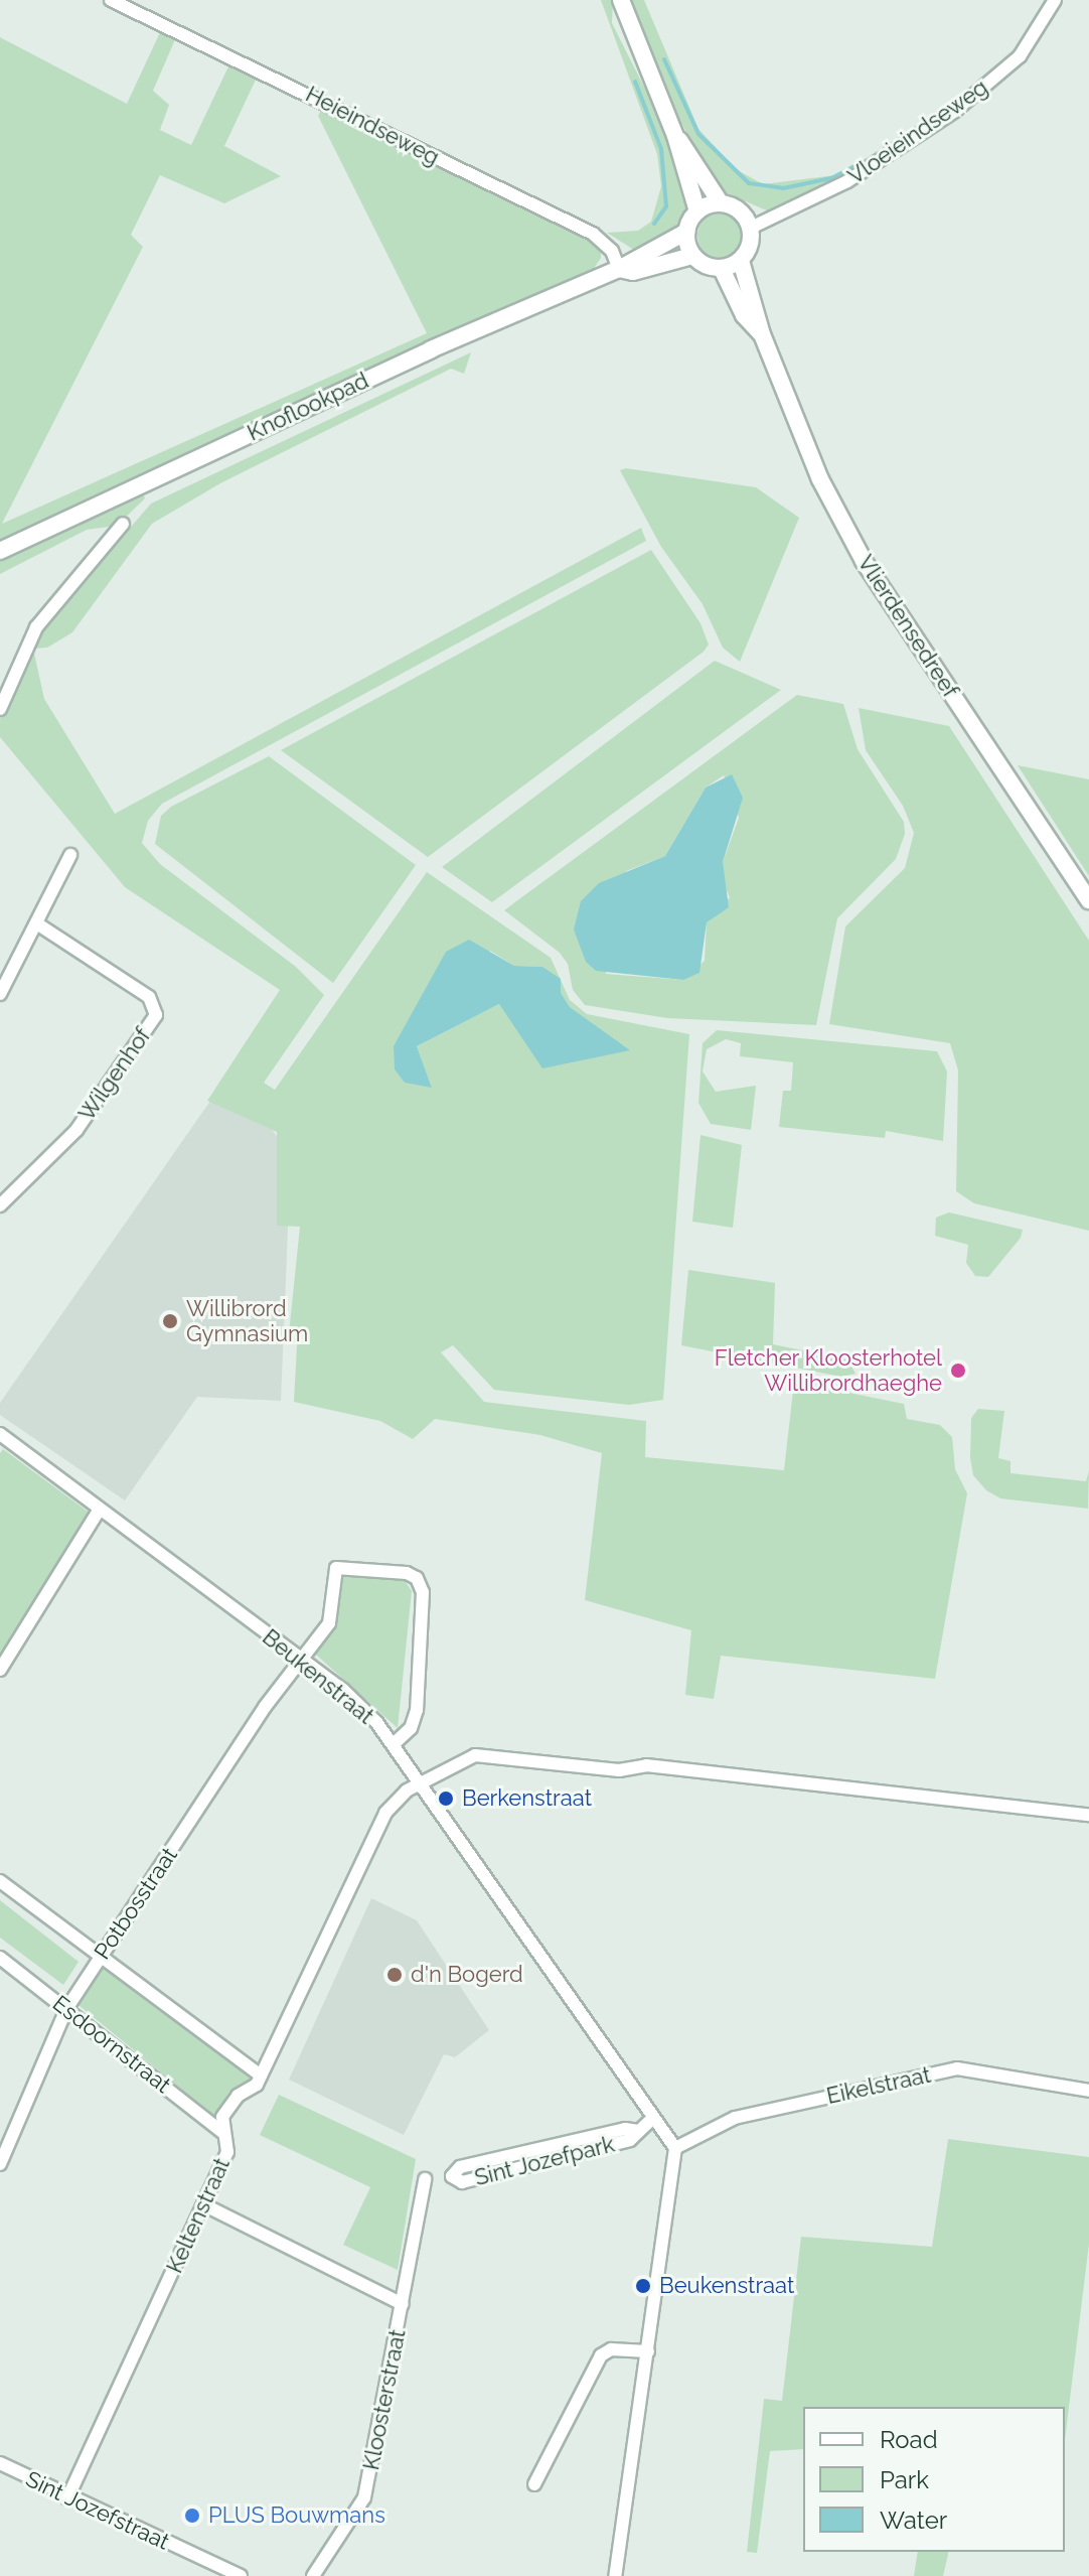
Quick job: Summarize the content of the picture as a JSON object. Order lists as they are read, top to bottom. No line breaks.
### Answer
{"streets":{"main road":["Knoflookpad","Vlierdensedreef"],"street":["Heieindseweg","Vloeieindseweg","Wilgenhof","Beukenstraat","Potbosstraat","Esdoornstraat","Eikelstraat","Sint Jozefpark","Keltenstraat","Kloosterstraat","Sint Jozefstraat"]},"crossings":[["Heieindseweg","Knoflookpad"],["Vloeieindseweg","Knoflookpad"],["Vloeieindseweg","Vlierdensedreef"],["Knoflookpad","Vlierdensedreef"],["Beukenstraat","Potbosstraat"],["Beukenstraat","Eikelstraat"],["Beukenstraat","Sint Jozefpark"],["Beukenstraat","Keltenstraat"],["Potbosstraat","Esdoornstraat"],["Esdoornstraat","Keltenstraat"],["Keltenstraat","Sint Jozefstraat"]],"places":["Willibrord Gymnasium","Fletcher Kloosterhotel Willibrordhaeghe","Berkenstraat","d'n Bogerd","Beukenstraat","PLUS Bouwmans"],"legend":["Road","Park","Water"]}
